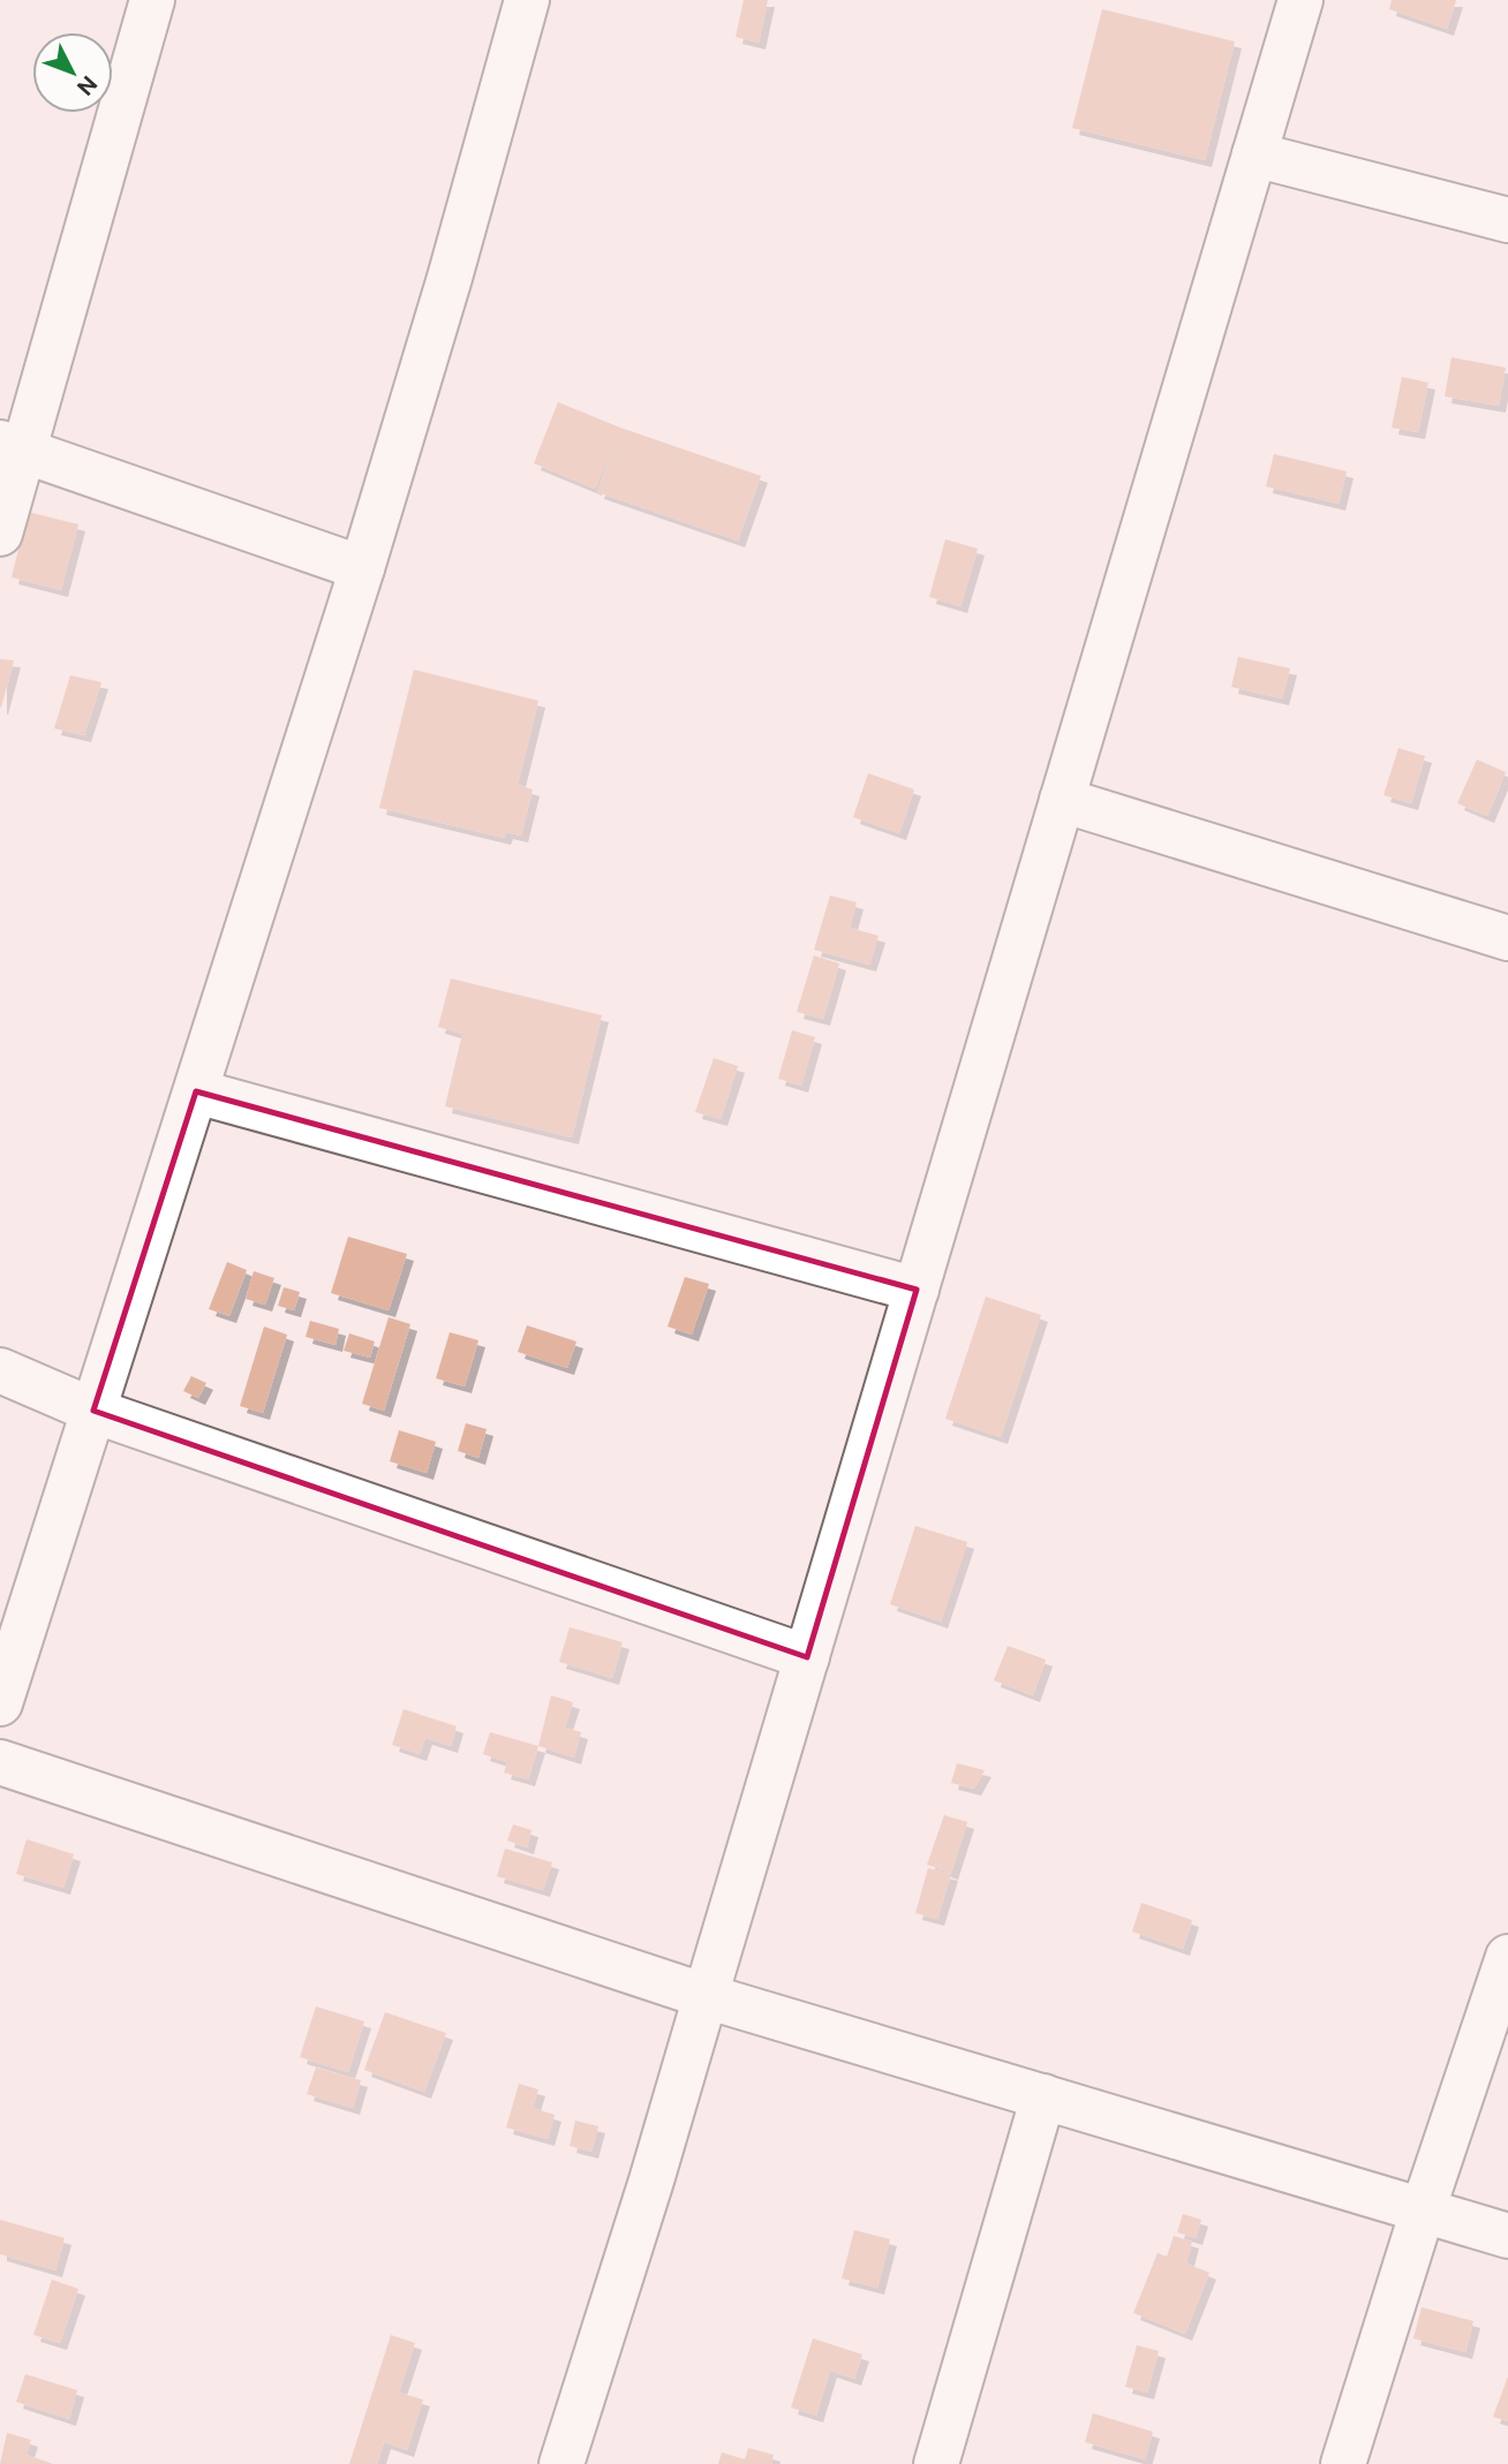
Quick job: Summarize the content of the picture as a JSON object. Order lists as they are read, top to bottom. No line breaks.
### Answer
{"north":"bottom right"}
